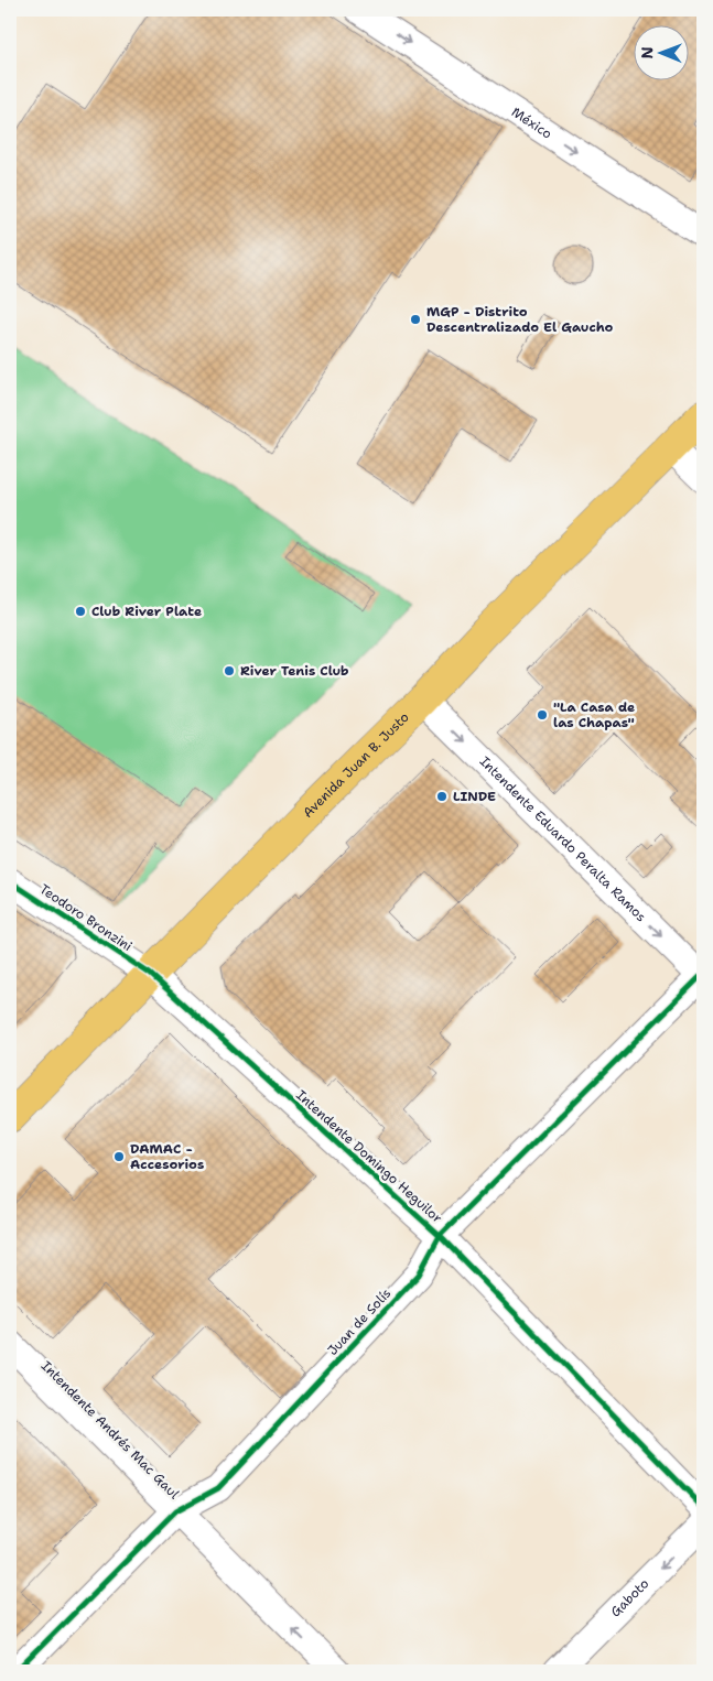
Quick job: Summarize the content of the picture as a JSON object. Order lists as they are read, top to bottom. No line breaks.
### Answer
{"streets":{"main road":["Avenida Juan B. Justo"],"street":["México","Intendente Eduardo Peralta Ramos","Teodoro Bronzini","Intendente Domingo Heguilor","Juan de Solís","Intendente Andrés Mac Gaul","Gaboto"]},"crossings":[["Avenida Juan B. Justo","Intendente Eduardo Peralta Ramos"],["Avenida Juan B. Justo","Teodoro Bronzini"],["Avenida Juan B. Justo","Intendente Domingo Heguilor"],["Intendente Eduardo Peralta Ramos","Juan de Solís"],["Teodoro Bronzini","Intendente Domingo Heguilor"],["Intendente Domingo Heguilor","Juan de Solís"],["Juan de Solís","Intendente Andrés Mac Gaul"]],"one_way":["México","Intendente Eduardo Peralta Ramos","Intendente Andrés Mac Gaul","Gaboto"],"places":["MGP - Distrito Descentralizado El Gaucho","Club River Plate","River Tenis Club","\"La Casa de las Chapas\"","LINDE","DAMAC - Accesorios"],"north":"left"}
